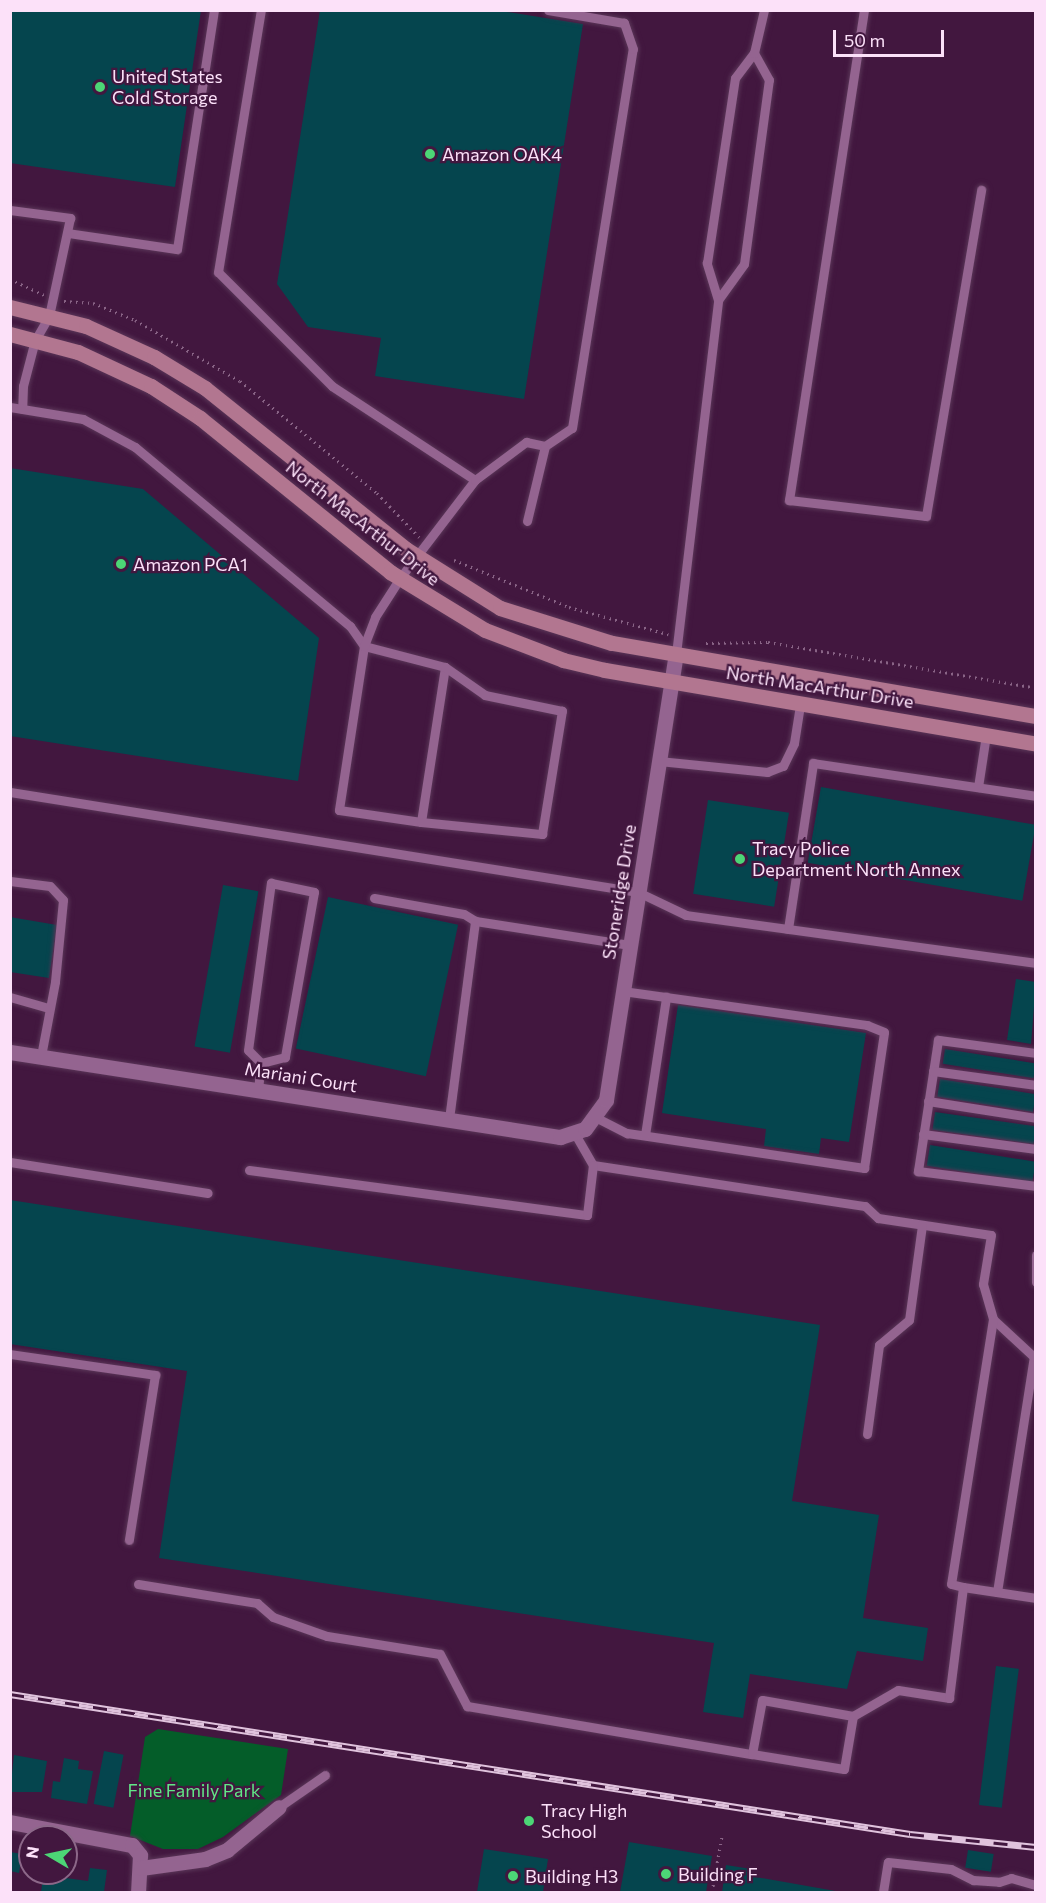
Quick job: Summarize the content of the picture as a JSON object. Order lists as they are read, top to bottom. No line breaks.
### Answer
{"streets":{"main road":["North MacArthur Drive"],"street":["Stoneridge Drive","Mariani Court"]},"crossings":[["North MacArthur Drive","Stoneridge Drive"],["Stoneridge Drive","Mariani Court"]],"parks":["Fine Family Park"],"places":["United States Cold Storage","Amazon OAK4","Amazon PCA1","Tracy Police Department North Annex","Tracy High School","Building F","Building H3"],"scale_bar":"50 m","north":"left"}
